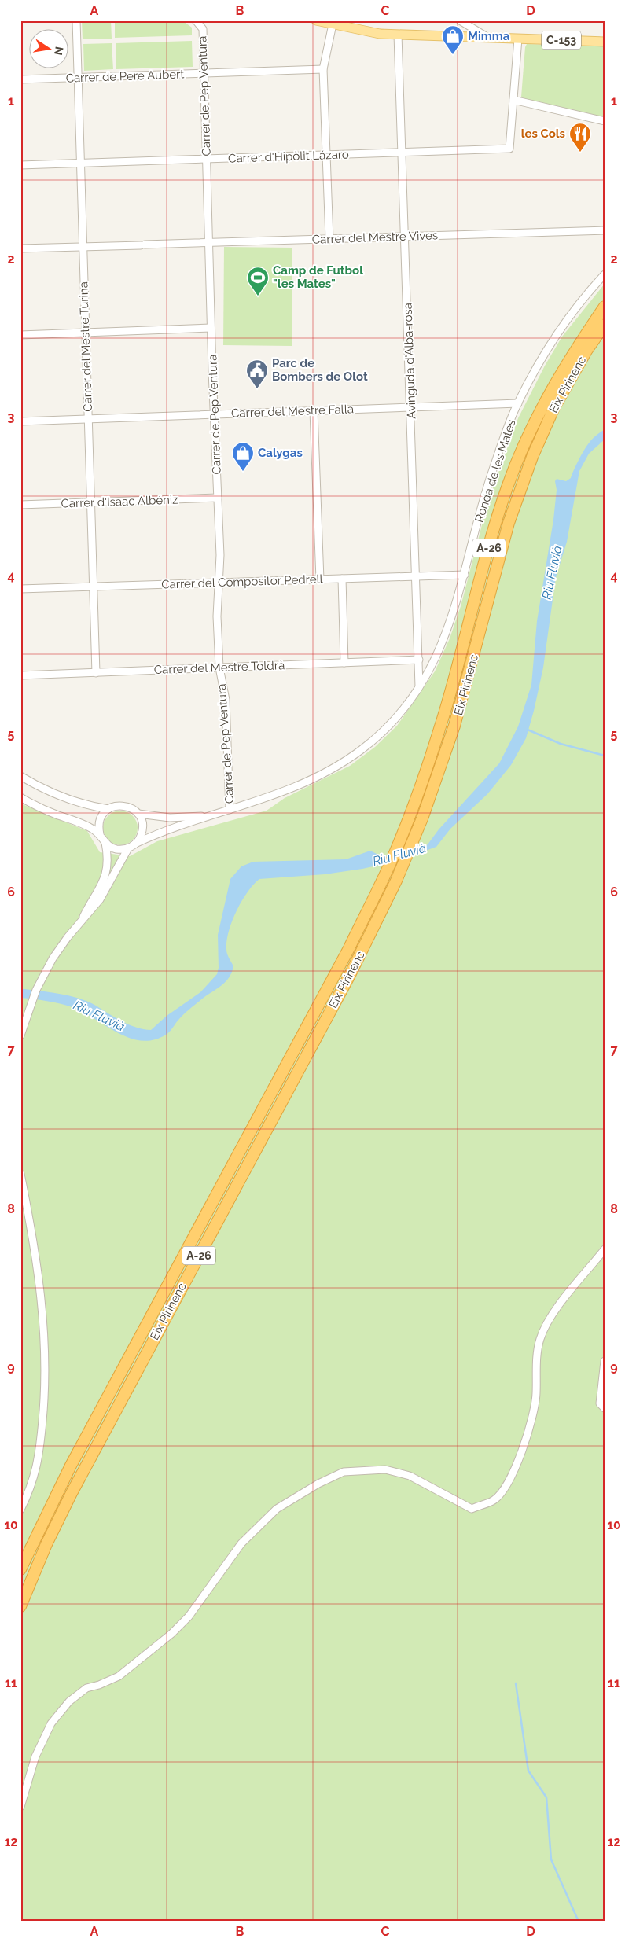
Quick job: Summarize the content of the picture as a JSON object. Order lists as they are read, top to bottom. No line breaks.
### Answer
{"streets":{"highway":["Eix Pirinenc","A-26"],"main road":["C-153"],"street":["Carrer de Pere Aubert","Carrer de Pep Ventura","Carrer d'Hipòlit Lázaro","Carrer del Mestre Vives","Carrer del Mestre Turina","Avinguda d'Alba-rosa","Carrer del Mestre Falla","Ronda de les Mates","Carrer d'Isaac Albéniz","Carrer del Compositor Pedrell","Carrer del Mestre Toldrà"]},"crossings":[["C-153","Avinguda d'Alba-rosa"],["Carrer de Pere Aubert","Carrer de Pep Ventura"],["Carrer de Pere Aubert","Carrer del Mestre Turina"],["Carrer de Pep Ventura","Carrer d'Hipòlit Lázaro"],["Carrer de Pep Ventura","Carrer del Mestre Vives"],["Carrer de Pep Ventura","Carrer del Mestre Falla"],["Carrer de Pep Ventura","Ronda de les Mates"],["Carrer de Pep Ventura","Carrer d'Isaac Albéniz"],["Carrer de Pep Ventura","Carrer del Compositor Pedrell"],["Carrer de Pep Ventura","Carrer del Mestre Toldrà"],["Carrer d'Hipòlit Lázaro","Carrer del Mestre Turina"],["Carrer d'Hipòlit Lázaro","Avinguda d'Alba-rosa"],["Carrer del Mestre Vives","Carrer del Mestre Turina"],["Carrer del Mestre Vives","Avinguda d'Alba-rosa"],["Carrer del Mestre Turina","Carrer del Mestre Falla"],["Carrer del Mestre Turina","Carrer d'Isaac Albéniz"],["Carrer del Mestre Turina","Carrer del Compositor Pedrell"],["Carrer del Mestre Turina","Carrer del Mestre Toldrà"],["Avinguda d'Alba-rosa","Carrer del Mestre Falla"],["Avinguda d'Alba-rosa","Ronda de les Mates"],["Avinguda d'Alba-rosa","Carrer del Compositor Pedrell"],["Avinguda d'Alba-rosa","Carrer del Mestre Toldrà"],["Carrer del Mestre Falla","Ronda de les Mates"],["Ronda de les Mates","Carrer del Compositor Pedrell"]],"water":["Riu Fluvià"],"places":{"shop":["Mimma","Calygas"],"restaurant":["les Cols"],"sports":["Camp de Futbol \"les Mates\""],"public building":["Parc de Bombers de Olot"]},"north":"right","grid":{"columns":["A","B","C","D"],"rows":["1","2","3","4","5","6","7","8","9","10","11","12"]}}
